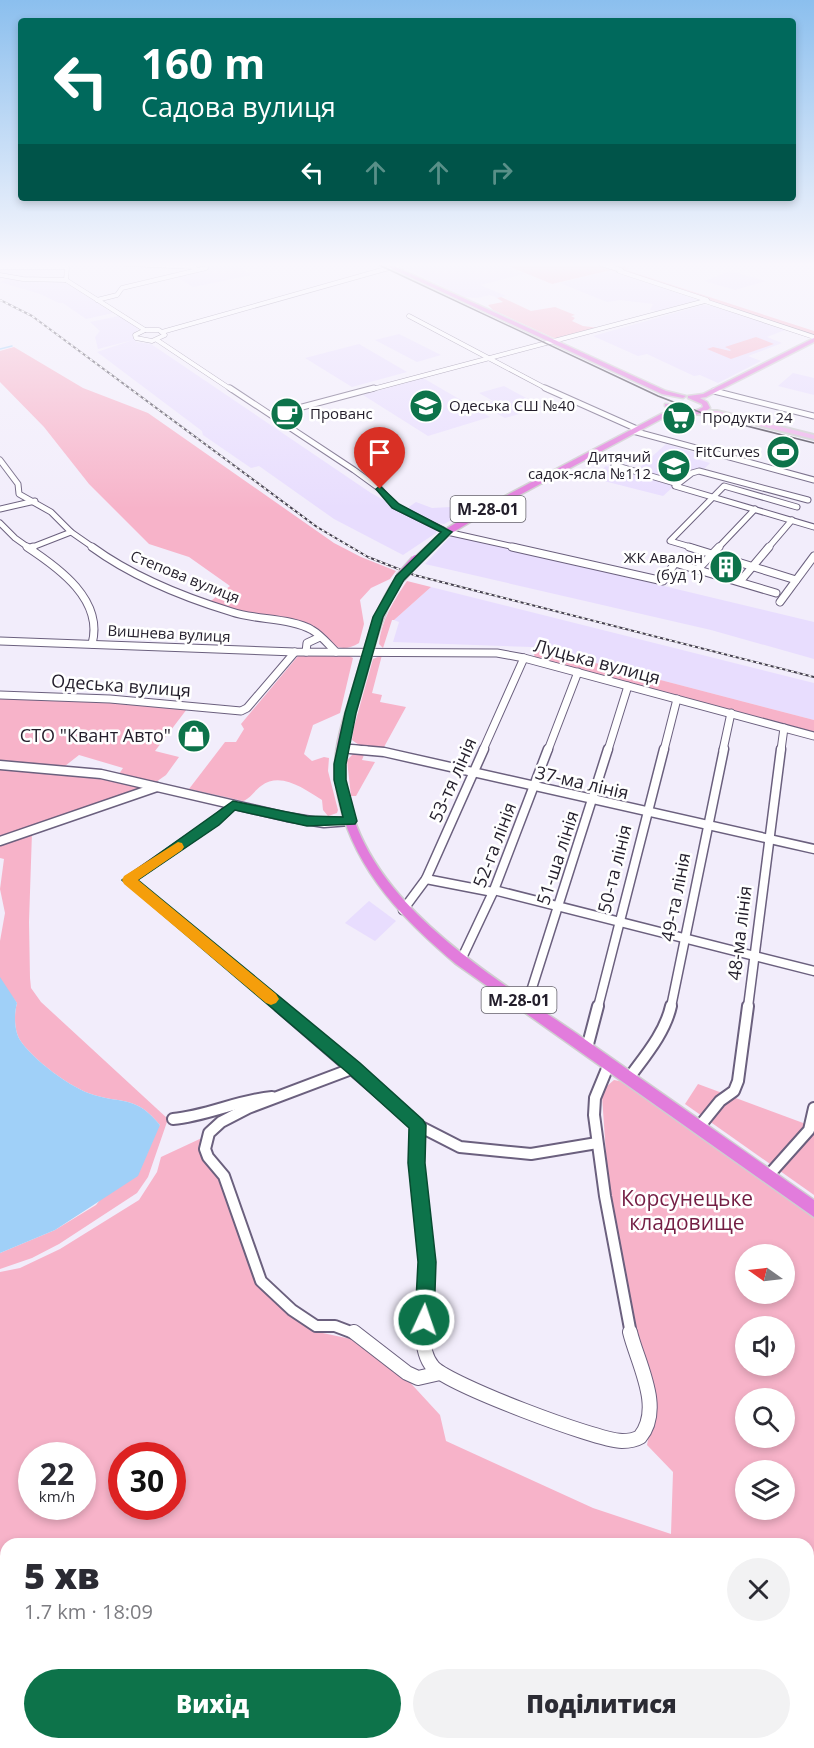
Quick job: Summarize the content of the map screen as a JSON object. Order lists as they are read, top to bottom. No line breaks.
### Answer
{"streets":{"highway":["М-28-01"],"street":["Степова вулиця","Вишнева вулиця","Луцька вулиця","Одеська вулиця","53-тя лінія","37-ма лінія","52-га лінія","51-ша лінія","50-та лінія","49-та лінія","48-ма лінія"]},"crossings":[["М-28-01","Луцька вулиця"],["М-28-01","53-тя лінія"],["М-28-01","37-ма лінія"],["М-28-01","52-га лінія"],["М-28-01","51-ша лінія"],["М-28-01","50-та лінія"],["М-28-01","49-та лінія"],["М-28-01","48-ма лінія"],["Степова вулиця","Вишнева вулиця"],["Степова вулиця","Луцька вулиця"],["Вишнева вулиця","Луцька вулиця"],["Вишнева вулиця","Одеська вулиця"],["Луцька вулиця","53-тя лінія"],["Луцька вулиця","52-га лінія"],["Луцька вулиця","51-ша лінія"],["Луцька вулиця","50-та лінія"],["Луцька вулиця","49-та лінія"],["Луцька вулиця","48-ма лінія"],["53-тя лінія","37-ма лінія"],["37-ма лінія","52-га лінія"],["37-ма лінія","51-ша лінія"],["37-ма лінія","50-та лінія"],["37-ма лінія","49-та лінія"],["37-ма лінія","48-ма лінія"]],"parks":["Корсунецьке кладовище"],"places":{"school or university":["Одеська СШ №40","Дитячий садок-ясла №112"],"cafe":["Прованс"],"supermarket":["Продукти 24"],"sports":["FitCurves"],"building":["ЖК Авалон (буд 1)"],"shop":["СТО \"Квант Авто\""]},"north":"left","page":{"turn":["160 m","Садова вулиця"],"speed":"22 km/h","limit":"30","heading":["5 хв","1.7 km · 18:09"],"buttons":["Вихід","Поділитися"]}}
